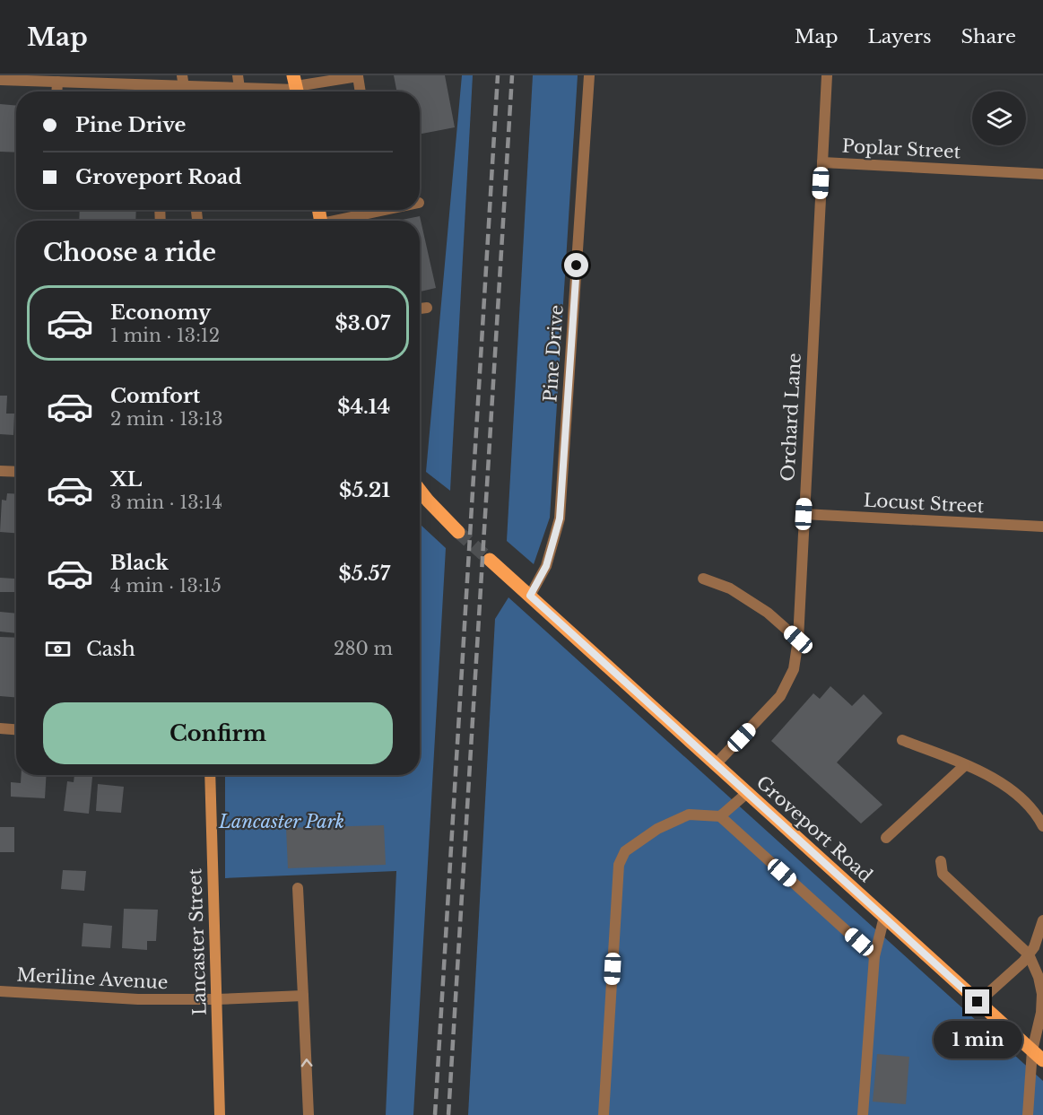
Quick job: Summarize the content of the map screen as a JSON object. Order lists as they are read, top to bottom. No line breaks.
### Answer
{"streets":{"main road":["Groveport Road"],"street":["Poplar Street","Pine Drive","Orchard Lane","Locust Street","Lancaster Street","Meriline Avenue"]},"crossings":[["Poplar Street","Orchard Lane"],["Pine Drive","Groveport Road"],["Orchard Lane","Locust Street"],["Orchard Lane","Groveport Road"],["Lancaster Street","Meriline Avenue"]],"parks":["Lancaster Park"],"page":{"header":"Map","nav":["Map","Layers","Share"],"banner":["Pine Drive","Groveport Road"],"heading":"Choose a ride","list":[{"name":"Economy","note":"1 min · 13:12","value":"$3.07"},{"name":"Comfort","note":"2 min · 13:13","value":"$4.14"},{"name":"XL","note":"3 min · 13:14","value":"$5.21"},{"name":"Black","note":"4 min · 13:15","value":"$5.57"}],"pay":["Cash","280 m"],"buttons":"Confirm","bubble":"1 min"}}
